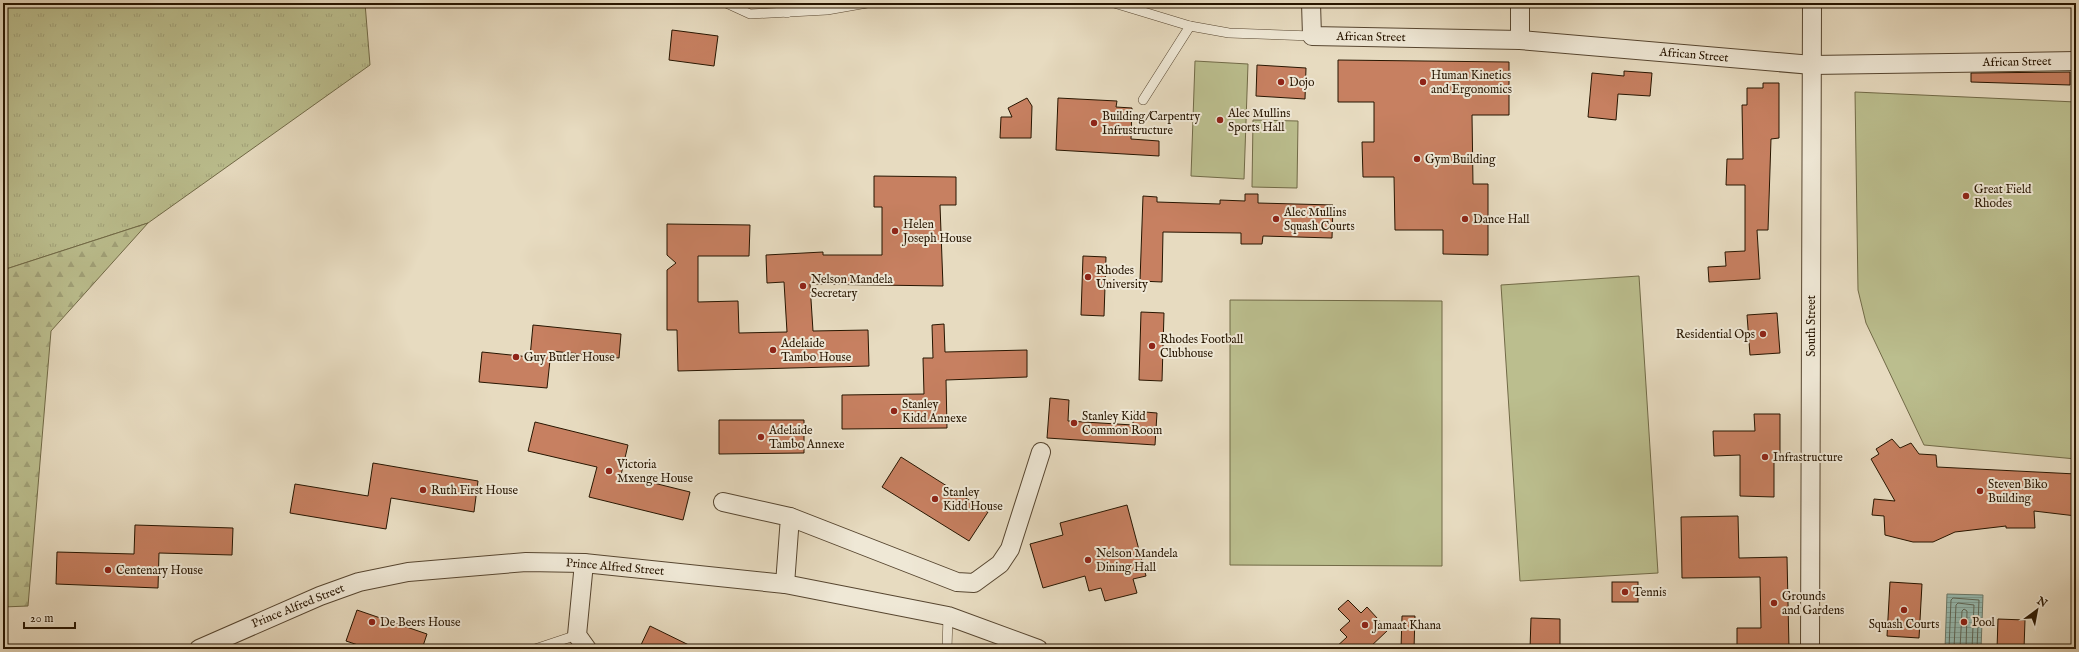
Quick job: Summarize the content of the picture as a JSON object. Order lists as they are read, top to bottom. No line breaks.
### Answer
{"streets":{"street":["African Street","South Street","Prince Alfred Street"]},"crossings":[["African Street","South Street"]],"places":["Dojo","Human Kinetics and Ergonomics","Alec Mullins Sports Hall","Building/Carpentry Infrustructure","Gym Building","Great Field Rhodes","Alec Mullins Squash Courts","Dance Hall","Helen Joseph House","Rhodes University","Nelson Mandela Secretary","Residential Ops","Rhodes Football Clubhouse","Adelaide Tambo House","Guy Butler House","Stanley Kidd Annexe","Stanley Kidd Common Room","Adelaide Tambo Annexe","Infrastructure","Victoria Mxenge House","Ruth First House","Steven Biko Building","Stanley Kidd House","Nelson Mandela Dining Hall","Centenary House","Tennis","Grounds and Gardens","Squash Courts","De Beers House","Pool","Jamaat Khana"],"scale_bar":"20 m","north":"top right"}
